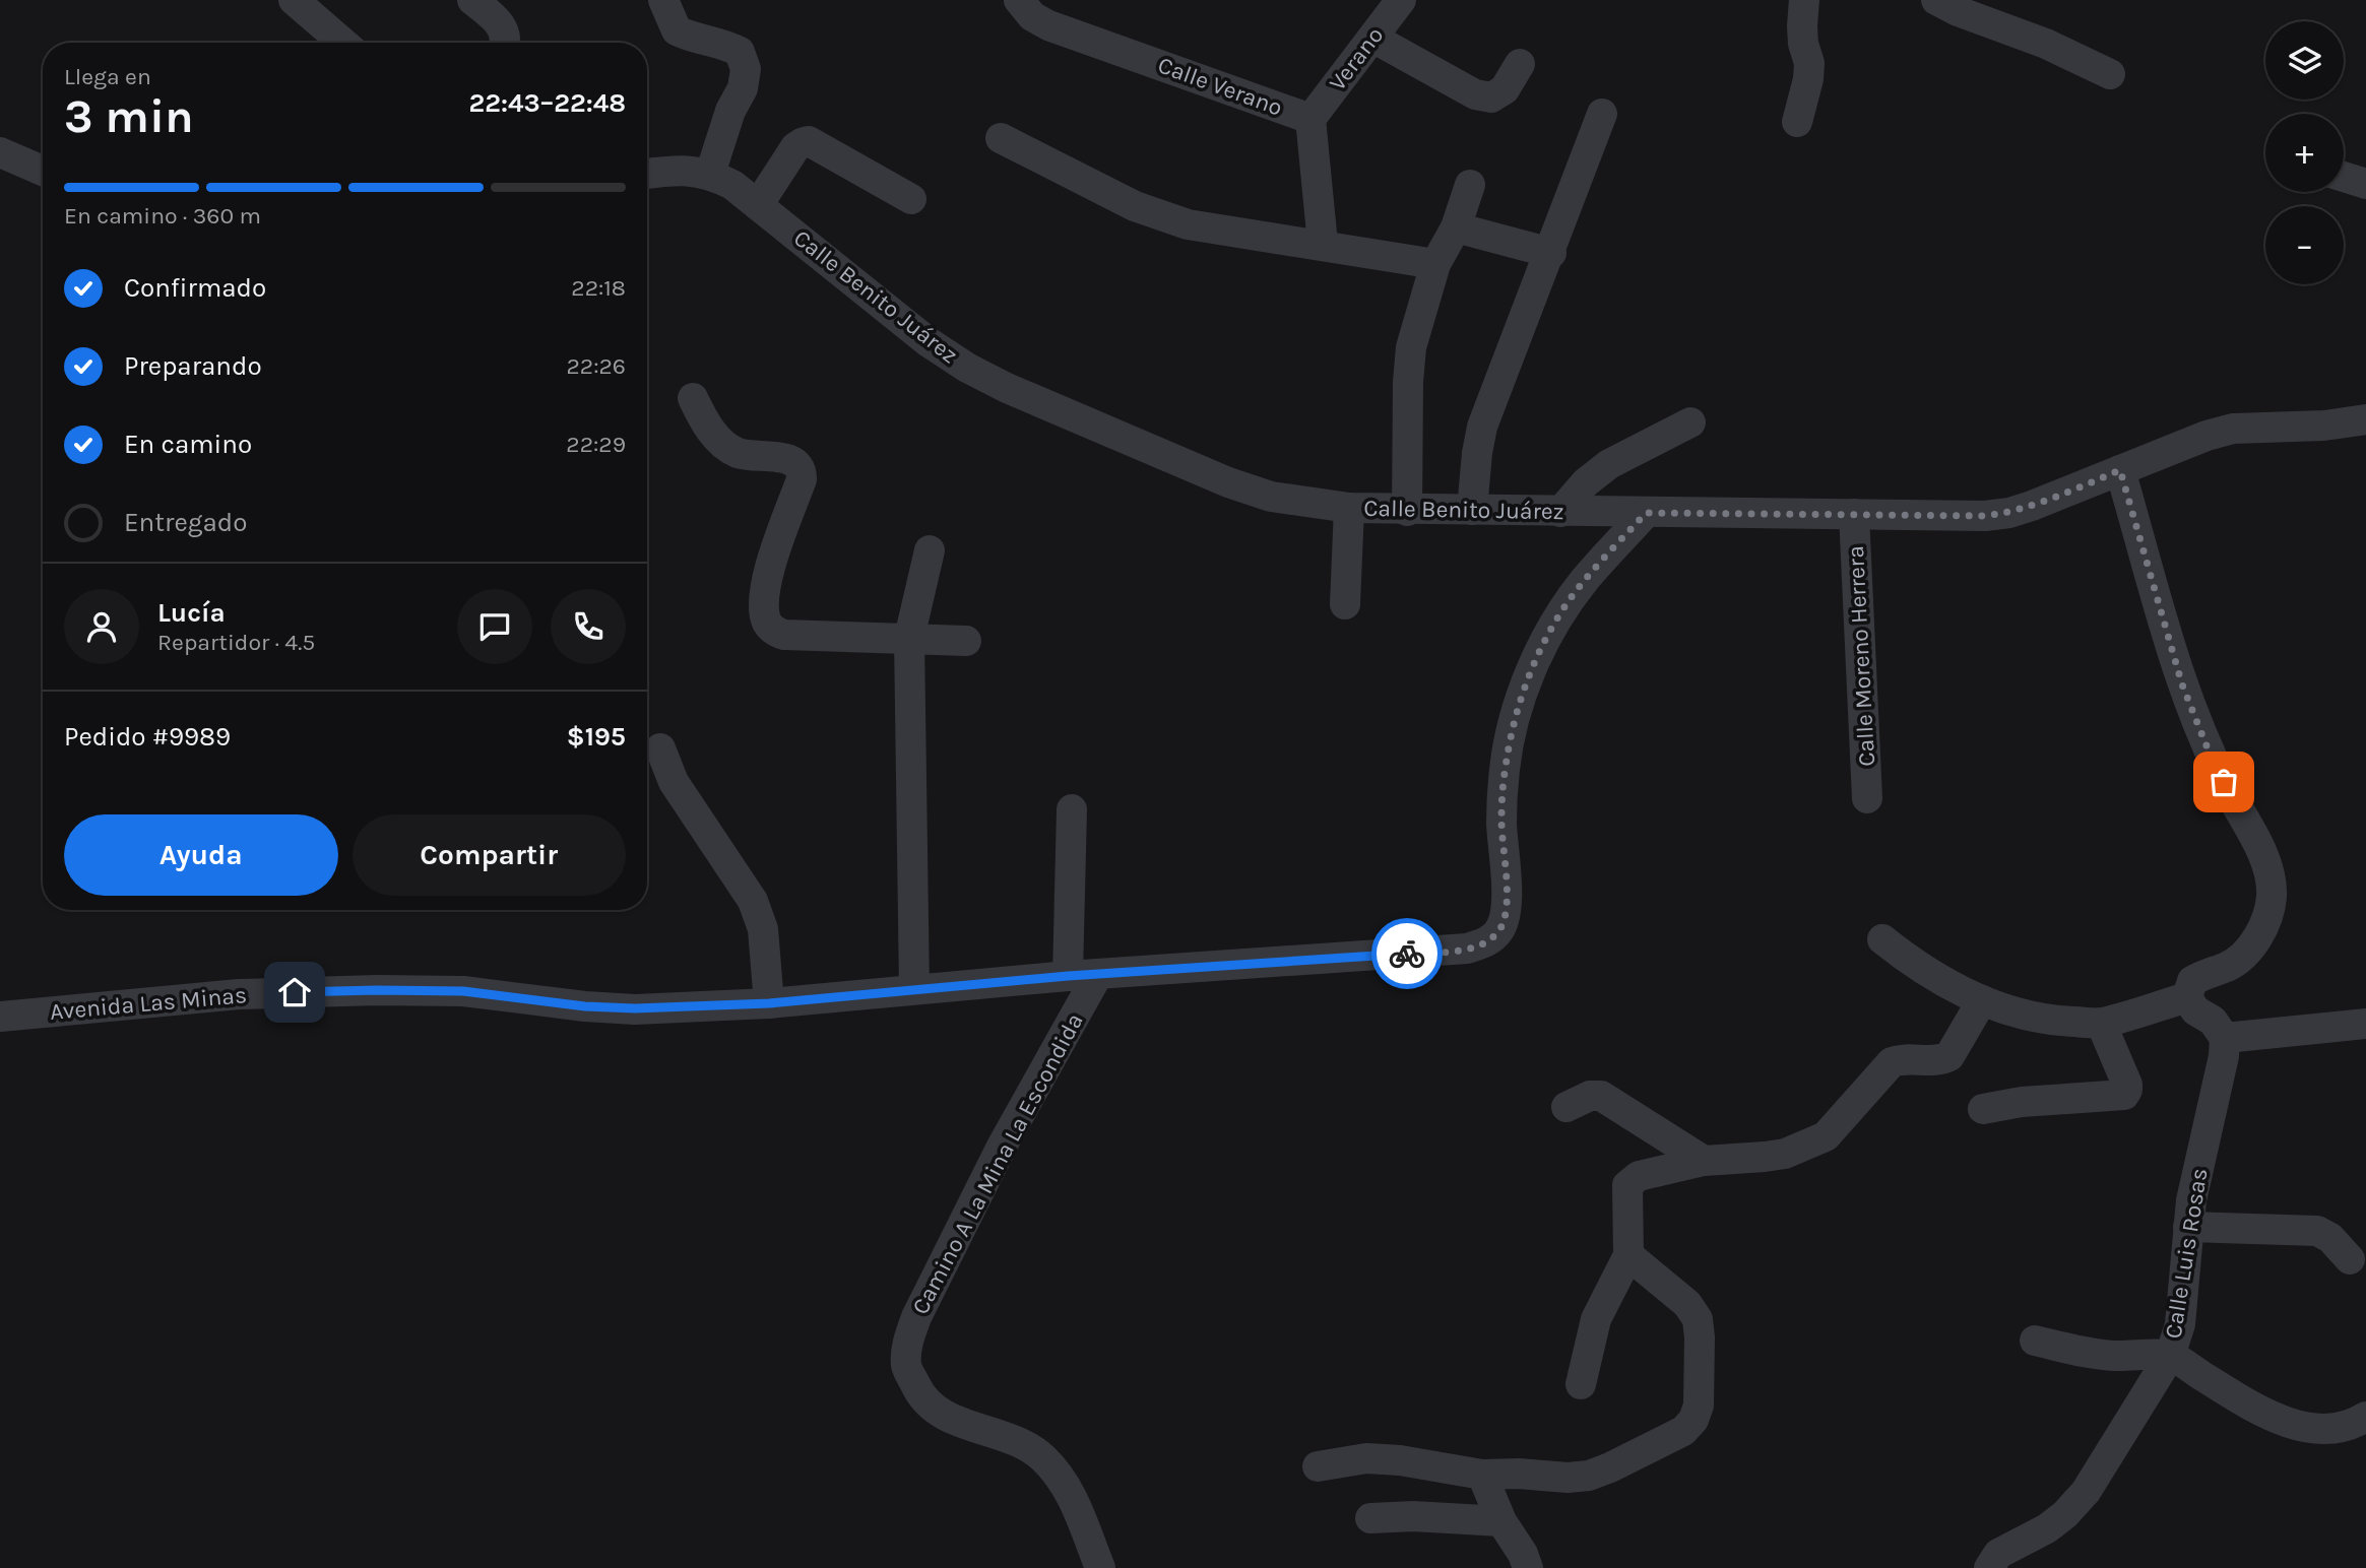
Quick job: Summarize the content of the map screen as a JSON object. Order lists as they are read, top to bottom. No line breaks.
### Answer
{"streets":{"street":["Verano","Calle Verano","Calle Benito Juárez","Calle Moreno Herrera","Avenida Las Minas","Camino A La Mina La Escondida","Calle Luis Rosas"]},"crossings":[["Verano","Calle Verano"],["Calle Benito Juárez","Calle Moreno Herrera"],["Calle Benito Juárez","Avenida Las Minas"],["Avenida Las Minas","Camino A La Mina La Escondida"]],"page":{"map_buttons":["+","−"],"heading":["3 min","Llega en","22:43–22:48"],"panel":["Lucía","Repartidor · 4.5","Pedido #9989","$195"],"bar":"En camino · 360 m","list":[["Confirmado","22:18"],["Preparando","22:26"],["En camino","22:29"],"Entregado"],"buttons":["Ayuda","Compartir"]}}
